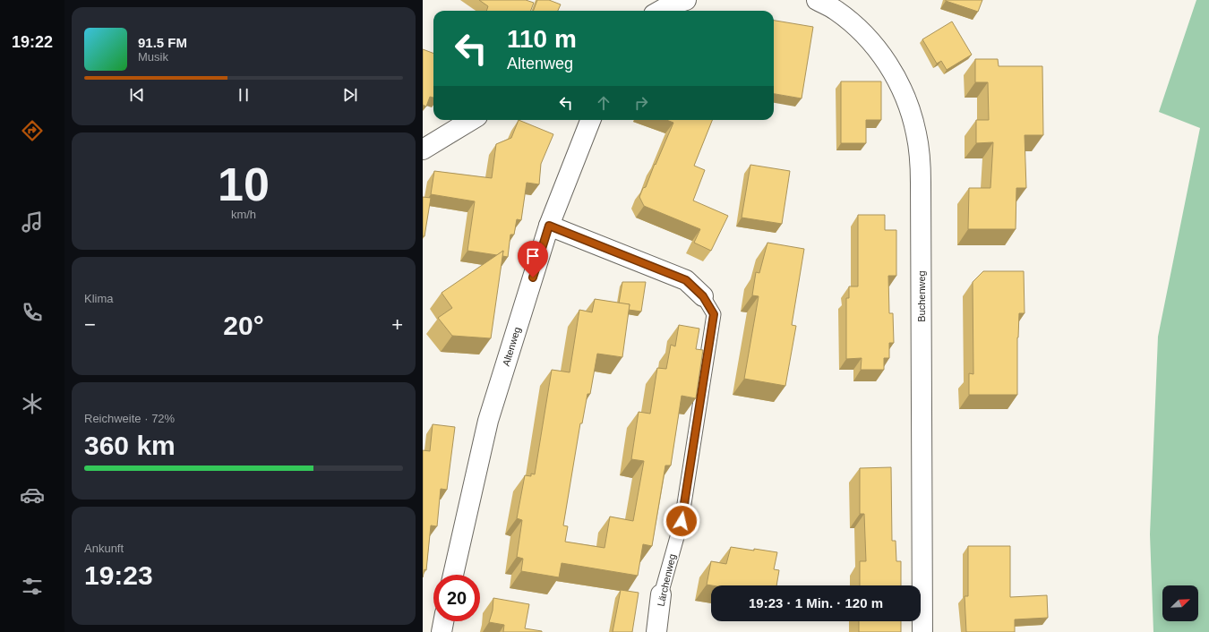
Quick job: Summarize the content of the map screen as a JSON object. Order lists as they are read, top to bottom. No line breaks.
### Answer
{"streets":{"street":["Buchenweg","Altenweg","Lärchenweg"]},"crossings":[["Altenweg","Lärchenweg"]],"north":"top right","page":{"tabs":"19:22","turn":["110 m","Altenweg"],"song":["91.5 FM","Musik"],"tile":[["10","km/h"],"Klima",["Reichweite · 72%","360 km"],["Ankunft","19:23"]],"heat":["−","20°","+"],"limit":"20","trip":"19:23 · 1 Min. · 120 m"}}
